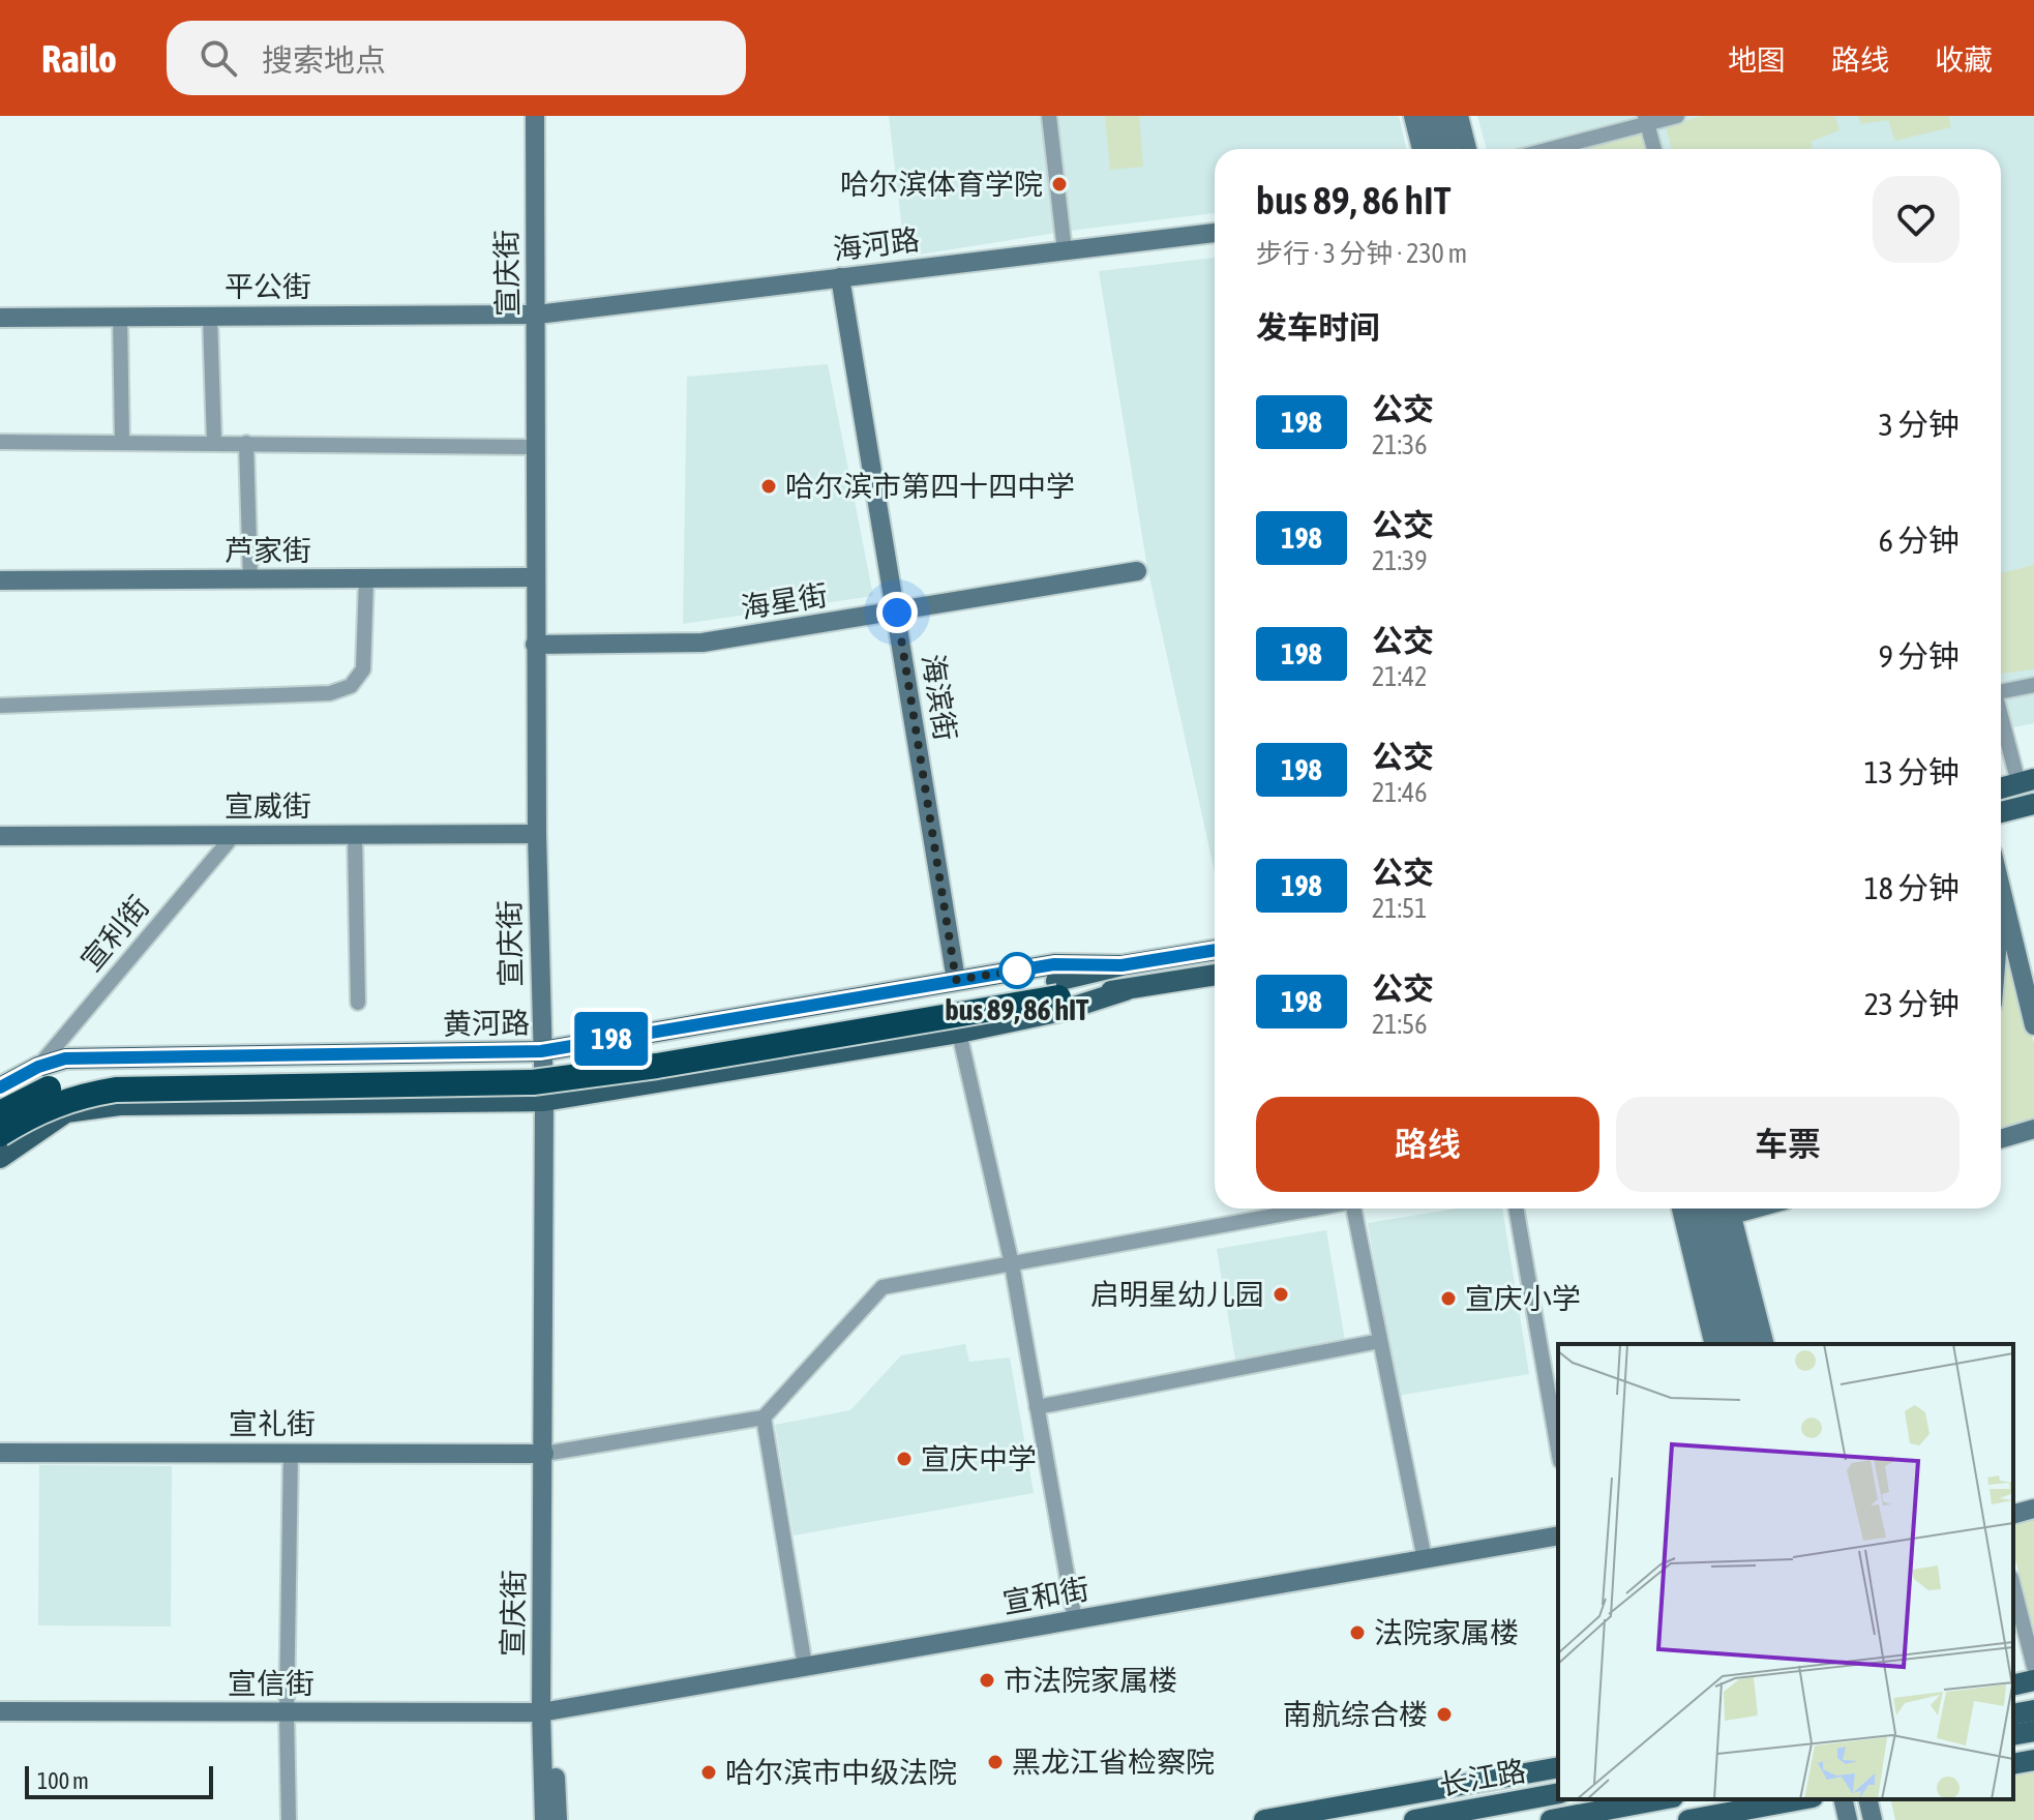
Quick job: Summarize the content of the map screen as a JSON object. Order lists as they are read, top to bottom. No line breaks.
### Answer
{"streets":{"main road":["黄河路","长江路"],"street":["海河路","宣庆街","平公街","芦家街","海星街","海滨街","宣威街","宣利街","宣礼街","宣和街","宣信街"]},"crossings":[["海河路","宣庆街"],["海河路","平公街"],["海河路","海滨街"],["宣庆街","平公街"],["宣庆街","芦家街"],["宣庆街","海星街"],["宣庆街","宣威街"],["宣庆街","黄河路"],["宣庆街","宣礼街"],["宣庆街","宣和街"],["宣庆街","宣信街"],["海星街","海滨街"],["海滨街","黄河路"],["宣威街","宣利街"],["宣利街","黄河路"],["宣和街","宣信街"]],"places":["哈尔滨体育学院","哈尔滨市第四十四中学","bus 89, 86 hIT","启明星幼儿园","宣庆小学","宣庆中学","法院家属楼","市法院家属楼","南航综合楼","黑龙江省检察院","哈尔滨市中级法院"],"lines":["bus line 198"],"scale_bar":"100 m","page":{"header":"Railo","search":"搜索地点","nav":["地图","路线","收藏"],"on_map":"198","heading":[["bus 89, 86 hIT","步行 · 3 分钟 · 230 m"],"发车时间"],"list":[{"mark":"198","name":"公交","note":"21:36","value":"3 分钟"},{"mark":"198","name":"公交","note":"21:39","value":"6 分钟"},{"mark":"198","name":"公交","note":"21:42","value":"9 分钟"},{"mark":"198","name":"公交","note":"21:46","value":"13 分钟"},{"mark":"198","name":"公交","note":"21:51","value":"18 分钟"},{"mark":"198","name":"公交","note":"21:56","value":"23 分钟"}],"buttons":["路线","车票"],"scale":"100 m"}}
